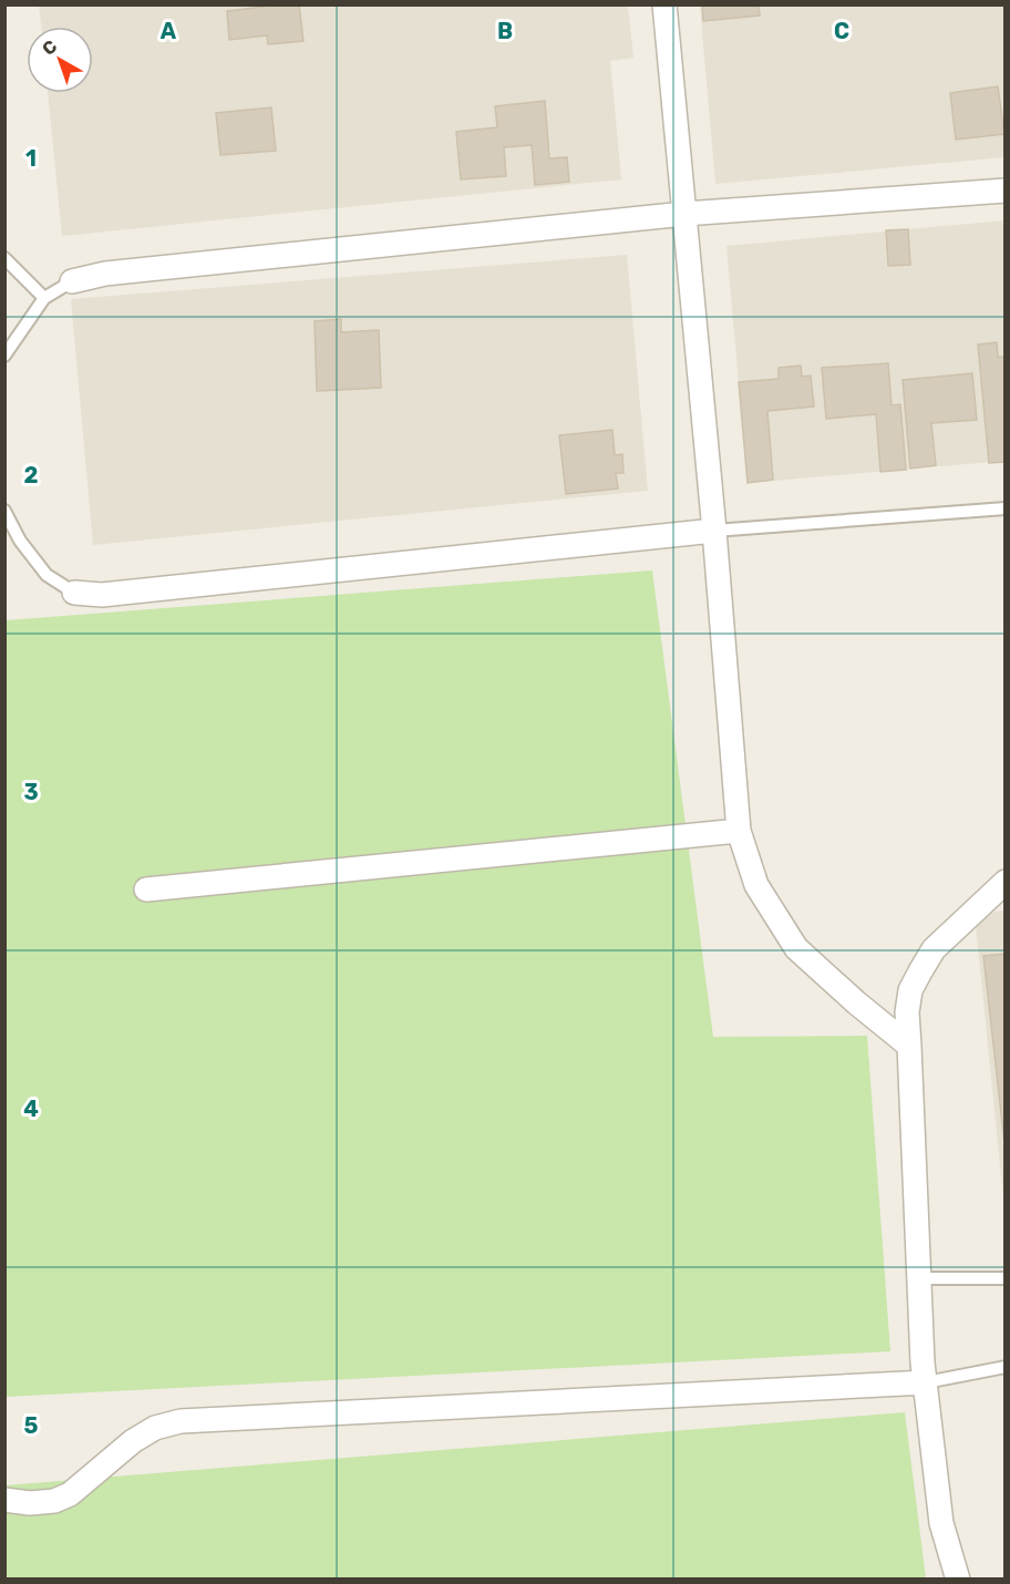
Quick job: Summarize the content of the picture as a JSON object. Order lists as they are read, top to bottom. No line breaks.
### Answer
{"north":"top left","grid":{"columns":["A","B","C"],"rows":["1","2","3","4","5"]}}
